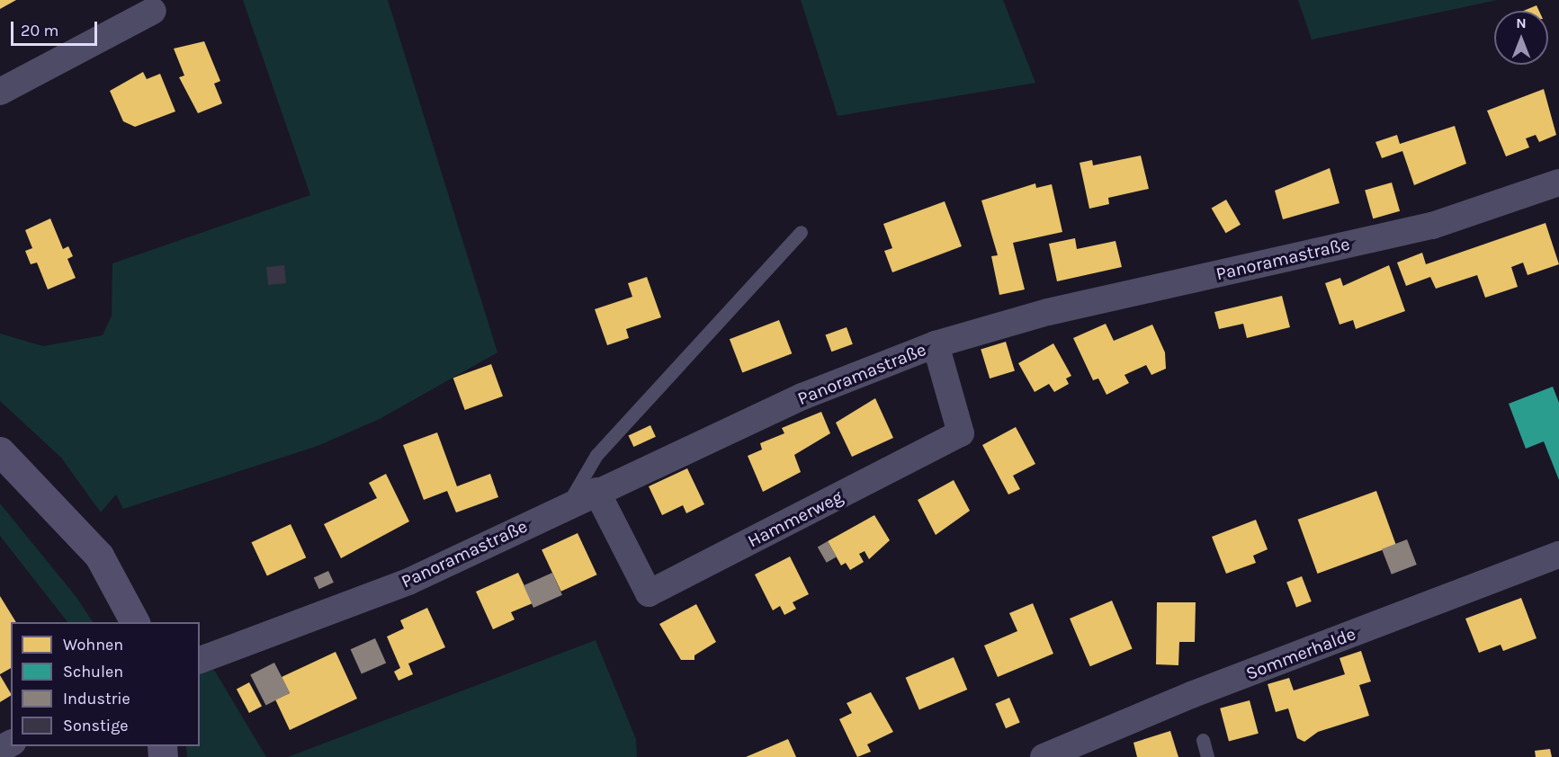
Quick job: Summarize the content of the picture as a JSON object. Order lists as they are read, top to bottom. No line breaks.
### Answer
{"streets":{"street":["Panoramastraße","Hammerweg","Sommerhalde"]},"crossings":[["Panoramastraße","Hammerweg"]],"legend":["Wohnen","Schulen","Industrie","Sonstige"],"scale_bar":"20 m","north":"top"}
